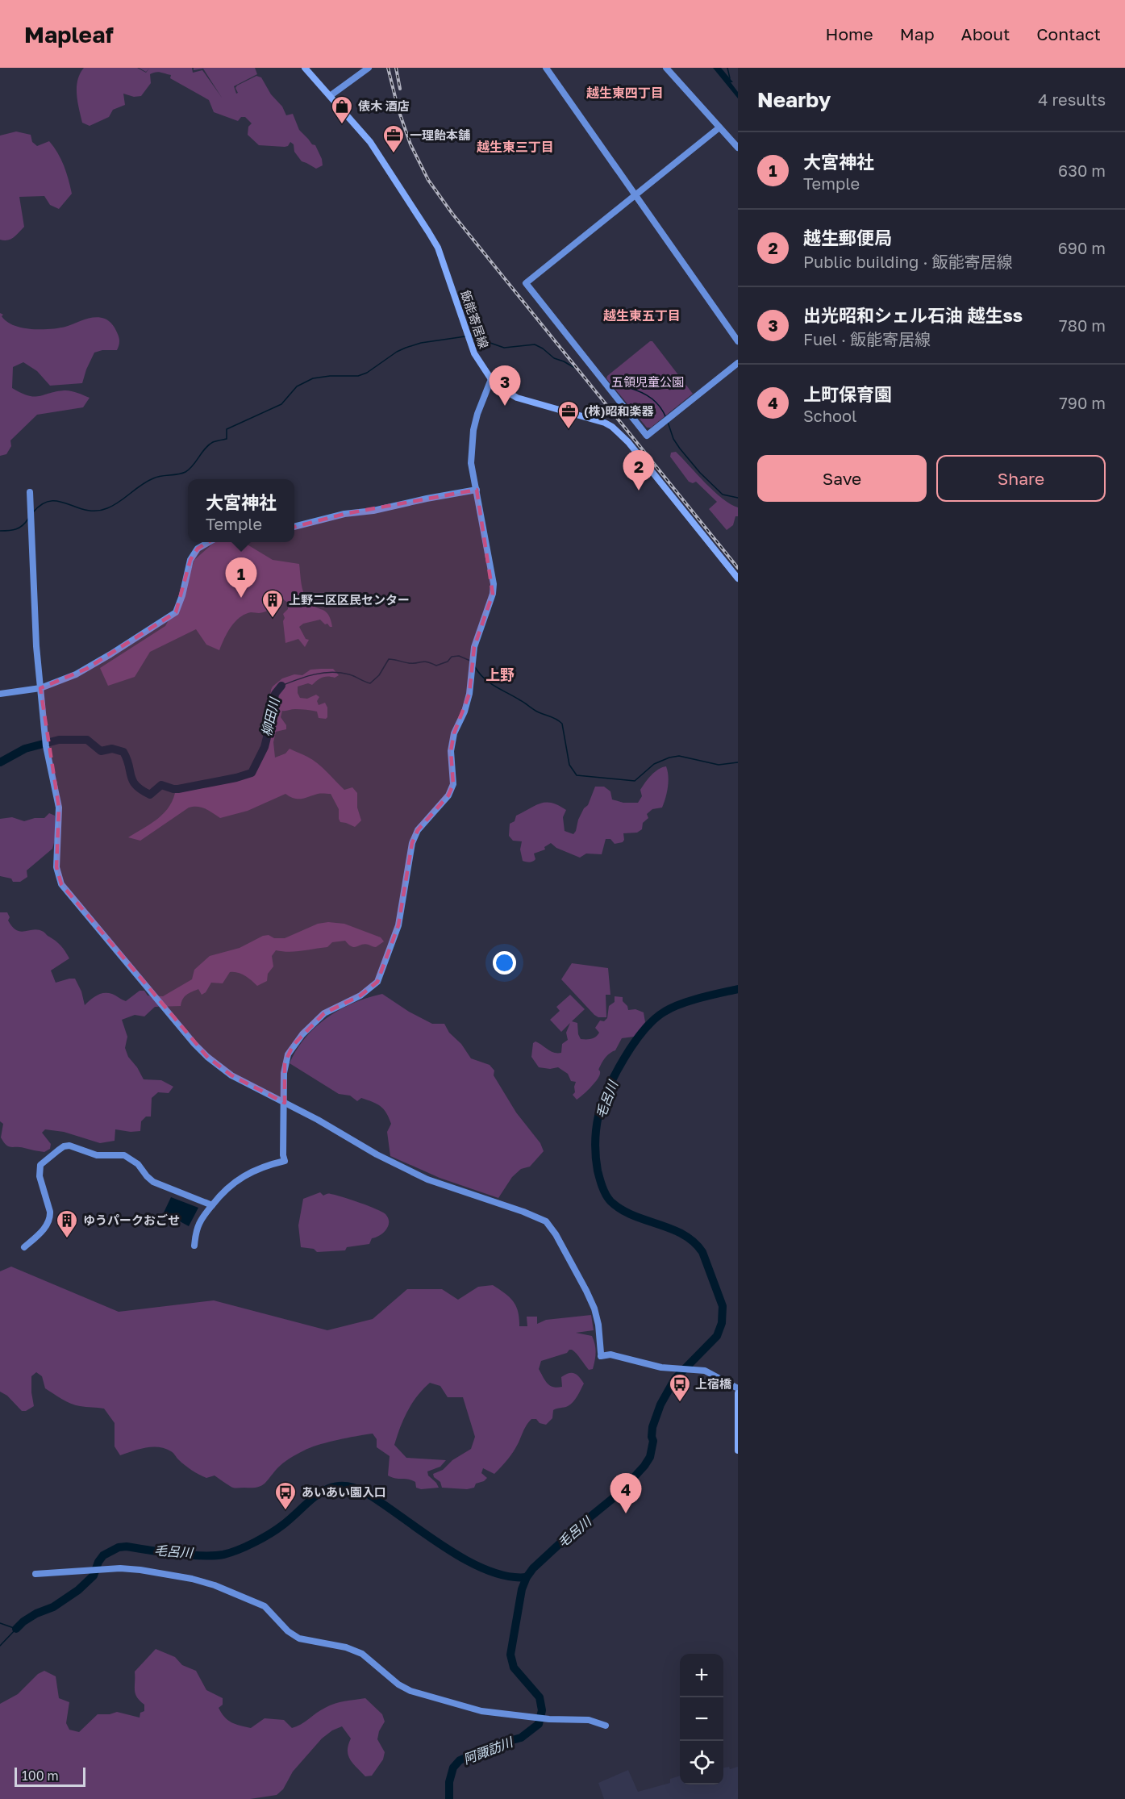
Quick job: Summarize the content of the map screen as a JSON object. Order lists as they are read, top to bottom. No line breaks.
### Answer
{"streets":{"main road":["飯能寄居線"]},"districts":["越生東四丁目","越生東三丁目","越生東五丁目","上野"],"water":["柳田川","毛呂川","阿諏訪川"],"parks":["五領児童公園"],"places":{"shop":["俵木 酒店"],"office":["一理飴本舗","(株)昭和楽器"],"building":["上野二区区民センター","ゆうパークおごせ"],"bus stop":["上宿橋","あいあい園入口"]},"scale_bar":"100 m","page":{"header":"Mapleaf","nav":["Home","Map","About","Contact"],"heading":["Nearby","4 results"],"list":[{"mark":"1","name":"大宮神社","note":"Temple","value":"630 m"},{"mark":"2","name":"越生郵便局","note":"Public building · 飯能寄居線","value":"690 m"},{"mark":"3","name":"出光昭和シェル石油 越生ss","note":"Fuel · 飯能寄居線","value":"780 m"},{"mark":"4","name":"上町保育園","note":"School","value":"790 m"}],"pins":["3","2","1","4"],"buttons":["Save","Share"],"popup":["大宮神社","Temple"],"map_buttons":["+","−"],"scale":"100 m"}}
